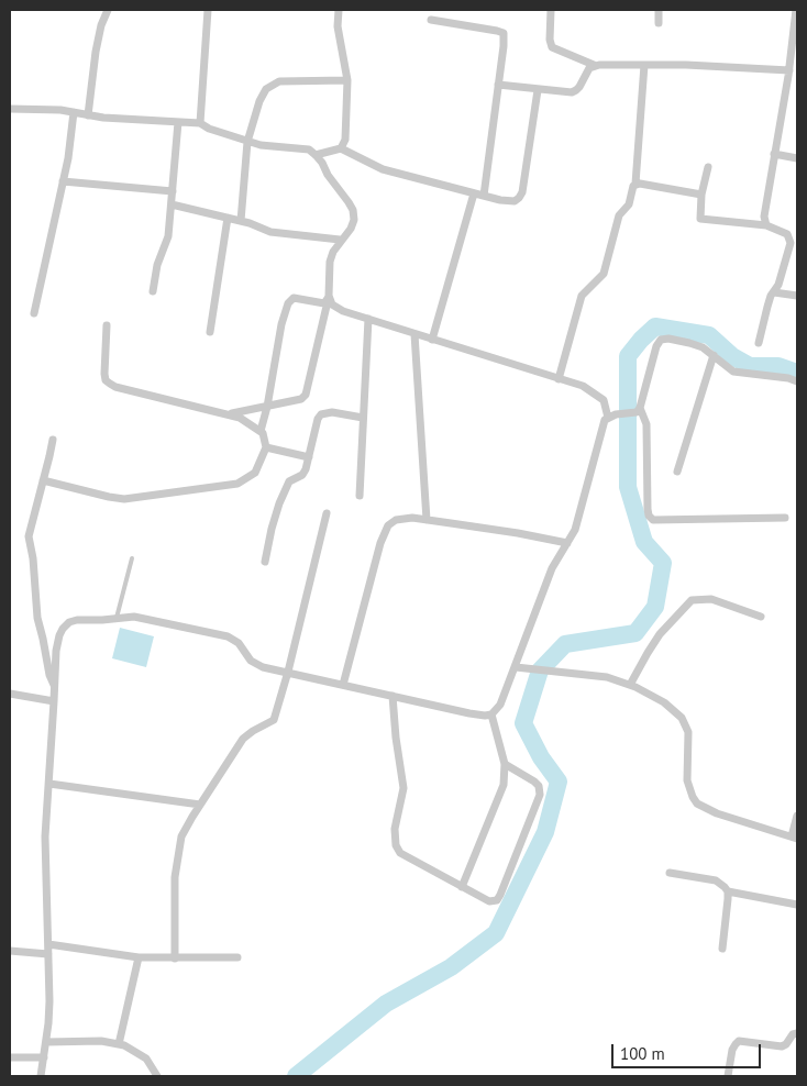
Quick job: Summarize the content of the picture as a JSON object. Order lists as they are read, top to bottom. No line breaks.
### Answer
{"scale_bar":"100 m"}
